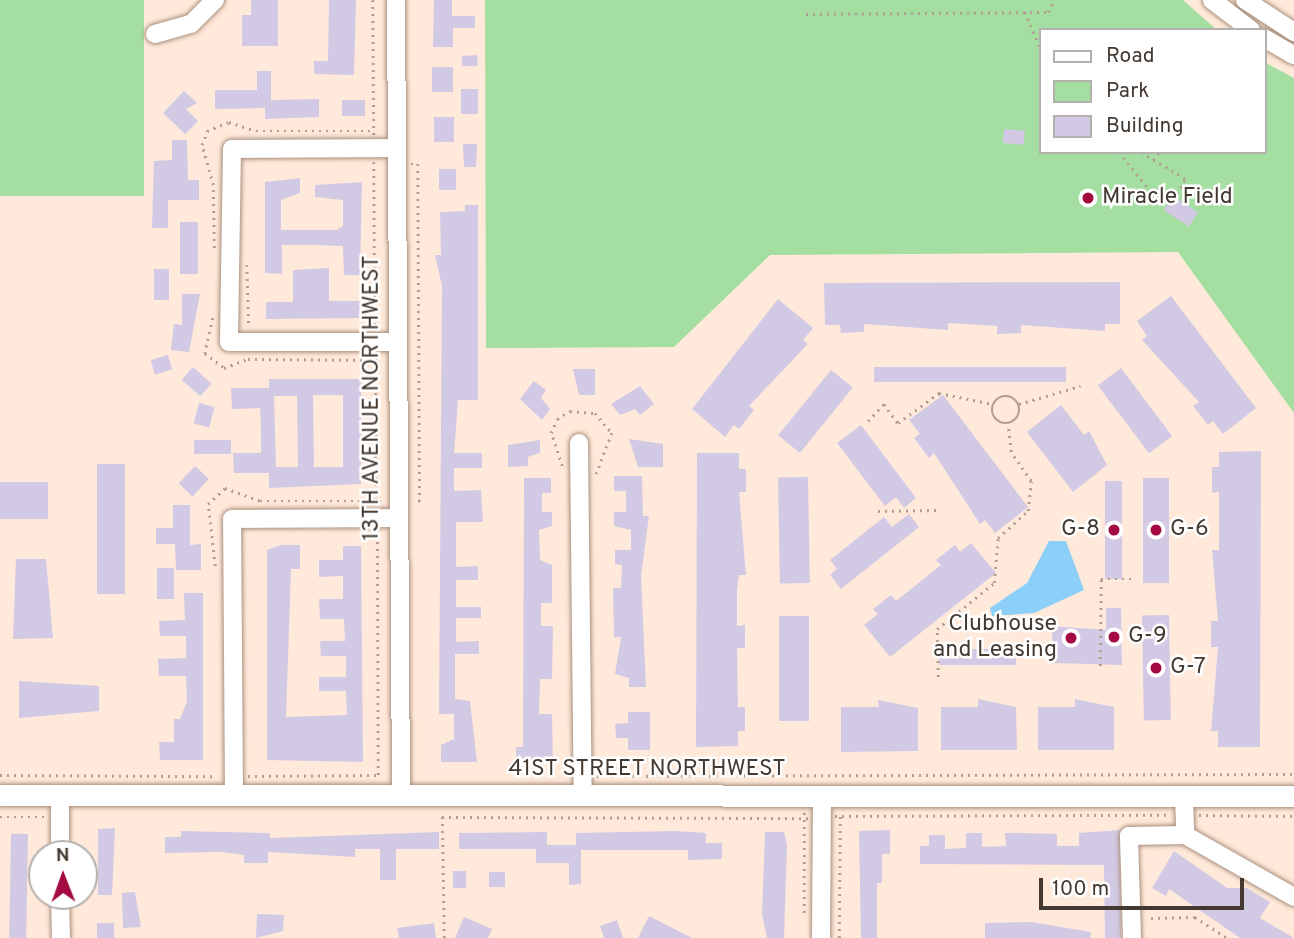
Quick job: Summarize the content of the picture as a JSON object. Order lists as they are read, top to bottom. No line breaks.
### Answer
{"streets":{"main road":["41ST STREET NORTHWEST"],"street":["13TH AVENUE NORTHWEST"]},"crossings":[["13TH AVENUE NORTHWEST","41ST STREET NORTHWEST"]],"places":["Miracle Field","G-8","G-6","G-9","Clubhouse and Leasing","G-7"],"legend":["Road","Park","Building"],"scale_bar":"100 m","north":"top"}
